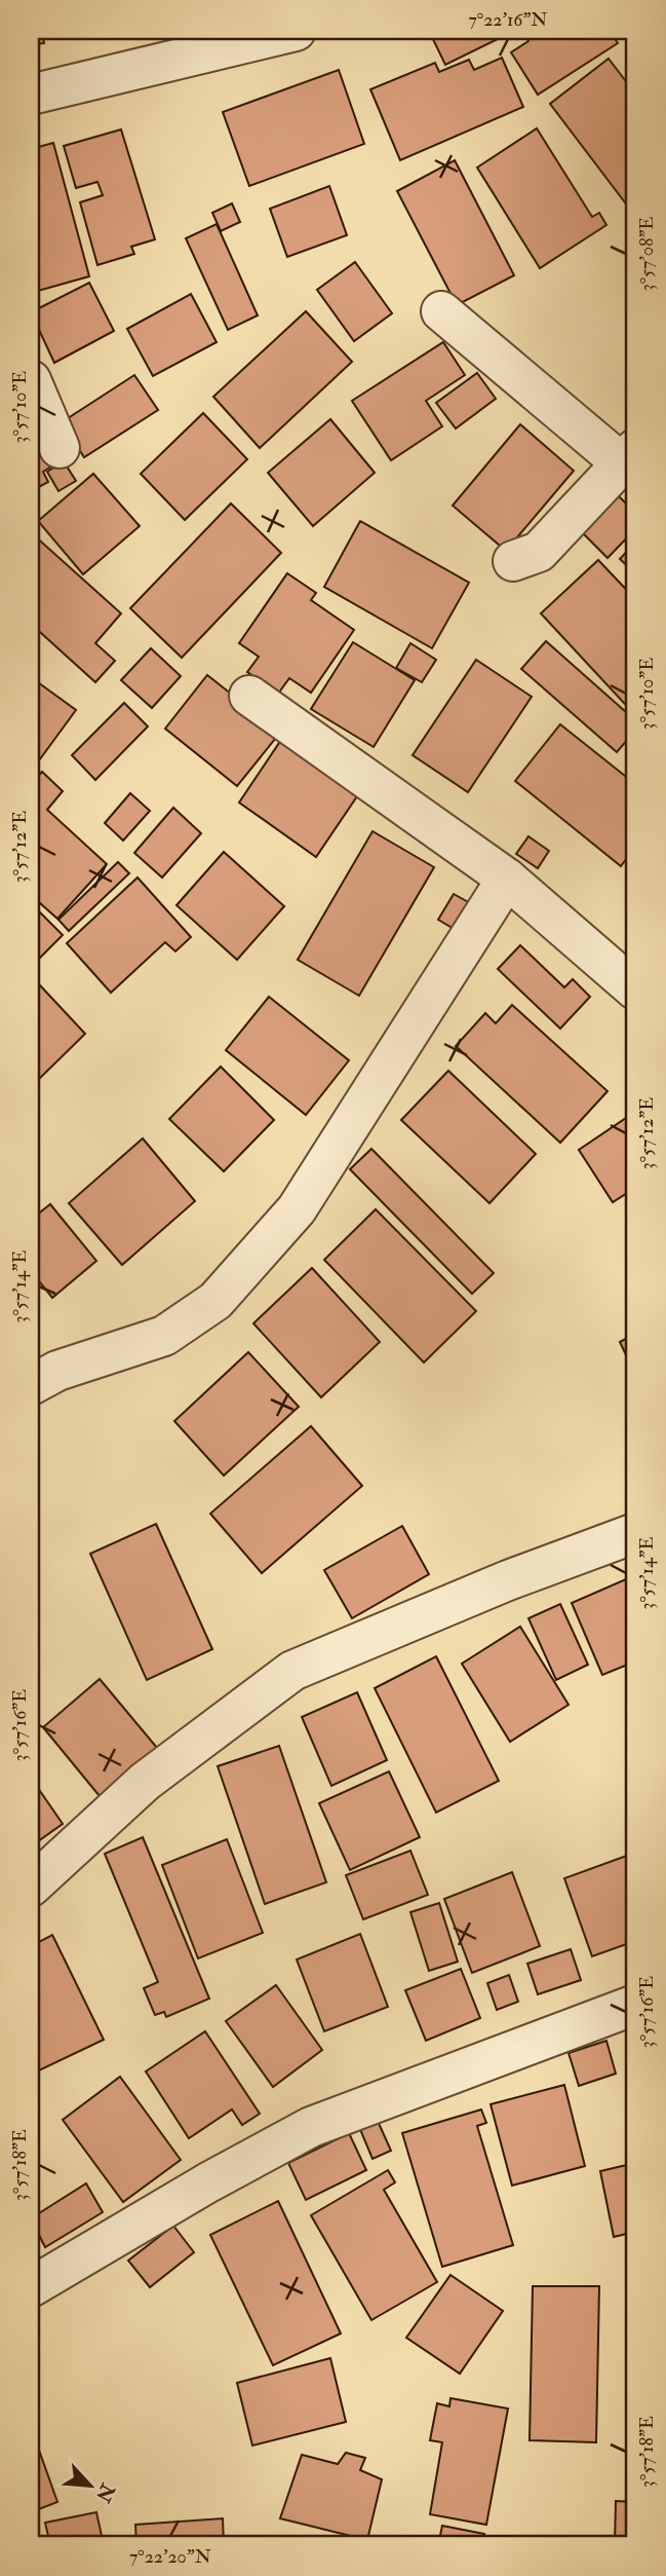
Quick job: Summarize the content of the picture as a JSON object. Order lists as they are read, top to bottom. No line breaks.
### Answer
{"north":"bottom right","coordinates":["7°22'16\"N","3°57'08\"E","3°57'10\"E","3°57'12\"E","3°57'14\"E","3°57'16\"E","3°57'18\"E","7°22'20\"N"]}
